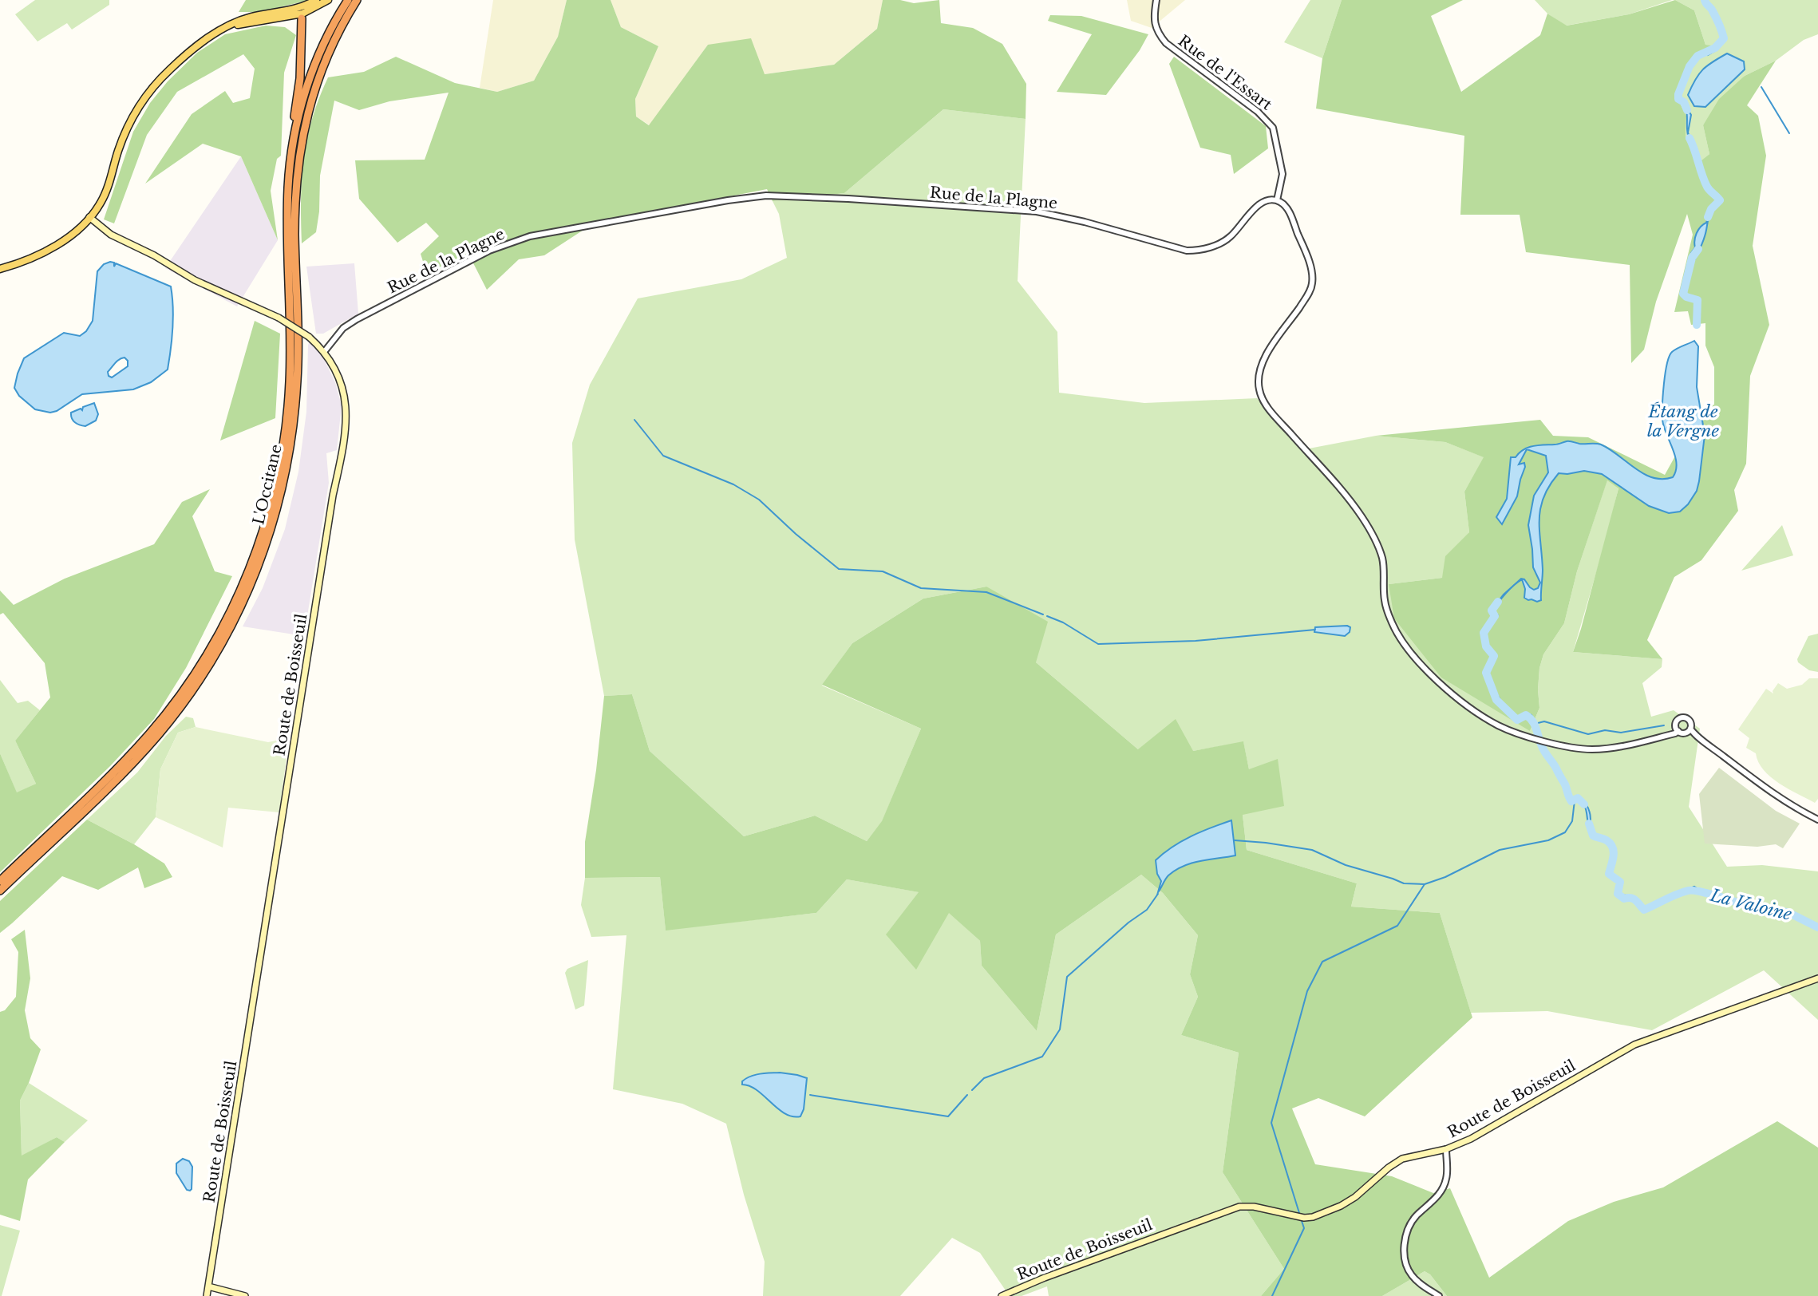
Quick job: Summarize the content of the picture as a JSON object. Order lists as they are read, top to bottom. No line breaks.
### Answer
{"streets":{"highway":["L'Occitane"],"main road":["Route de Boisseuil"],"street":["Rue de l'Essart","Rue de la Plagne"]},"crossings":[["Rue de l'Essart","Rue de la Plagne"],["Rue de la Plagne","Route de Boisseuil"]],"water":["Étang de la Vergne","La Valoine"]}
